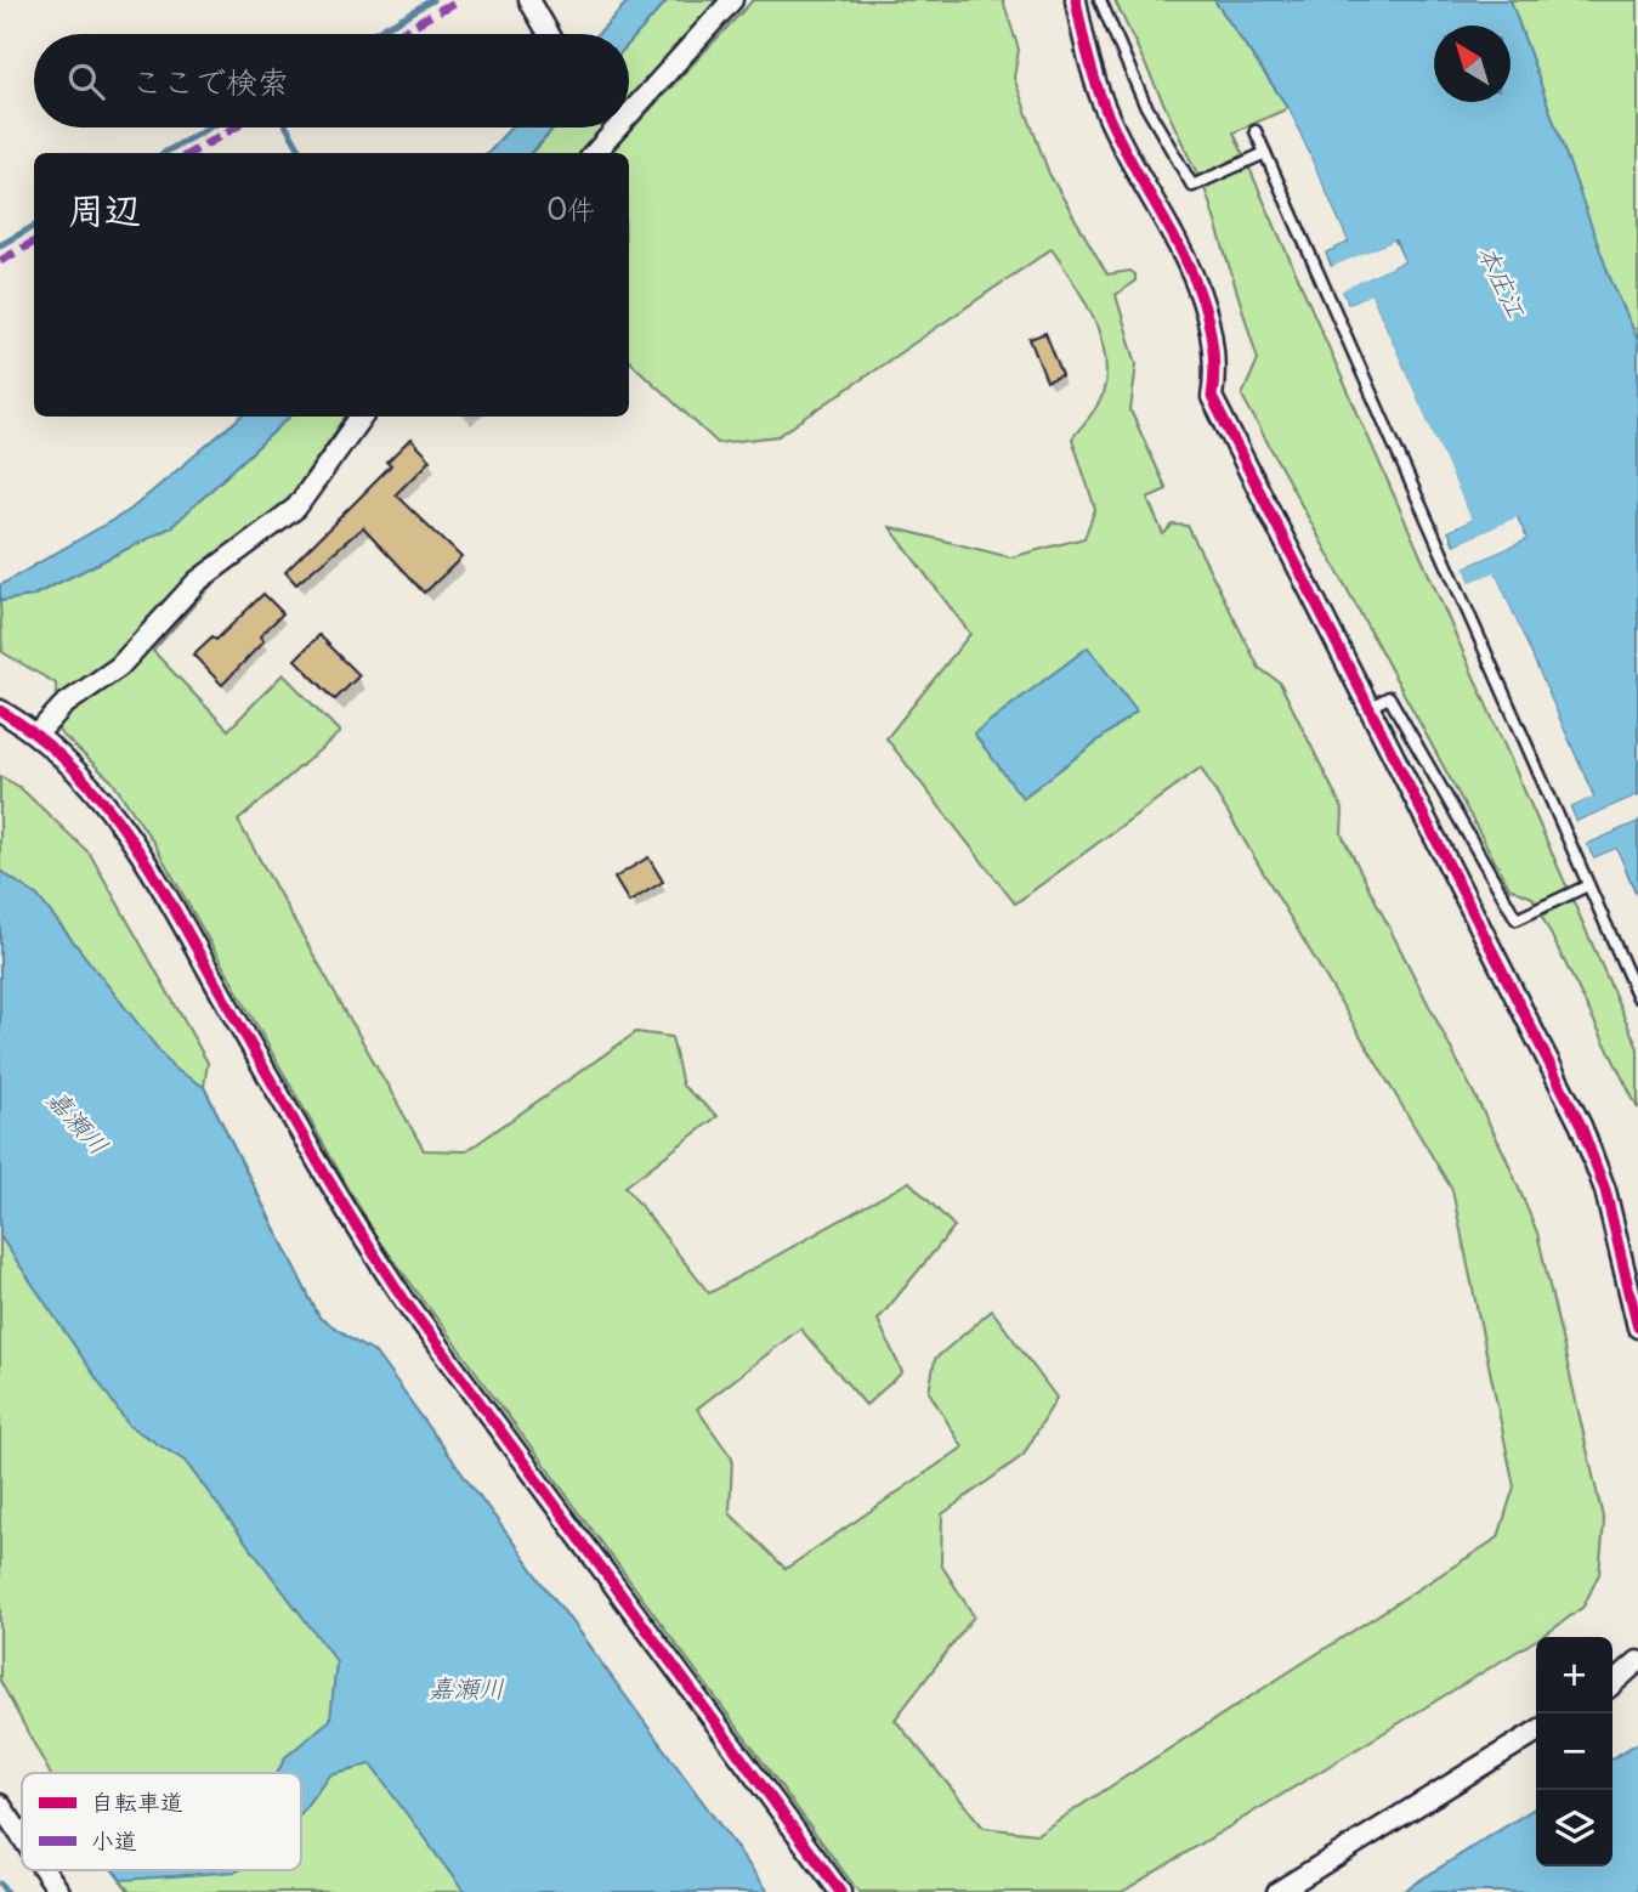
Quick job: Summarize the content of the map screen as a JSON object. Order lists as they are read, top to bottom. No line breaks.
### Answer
{"water":["本庄江","嘉瀬川"],"legend":["自転車道","小道"],"north":"top left","page":{"search":"ここで検索","heading":["周辺","0件"],"map_buttons":["+","−"]}}
